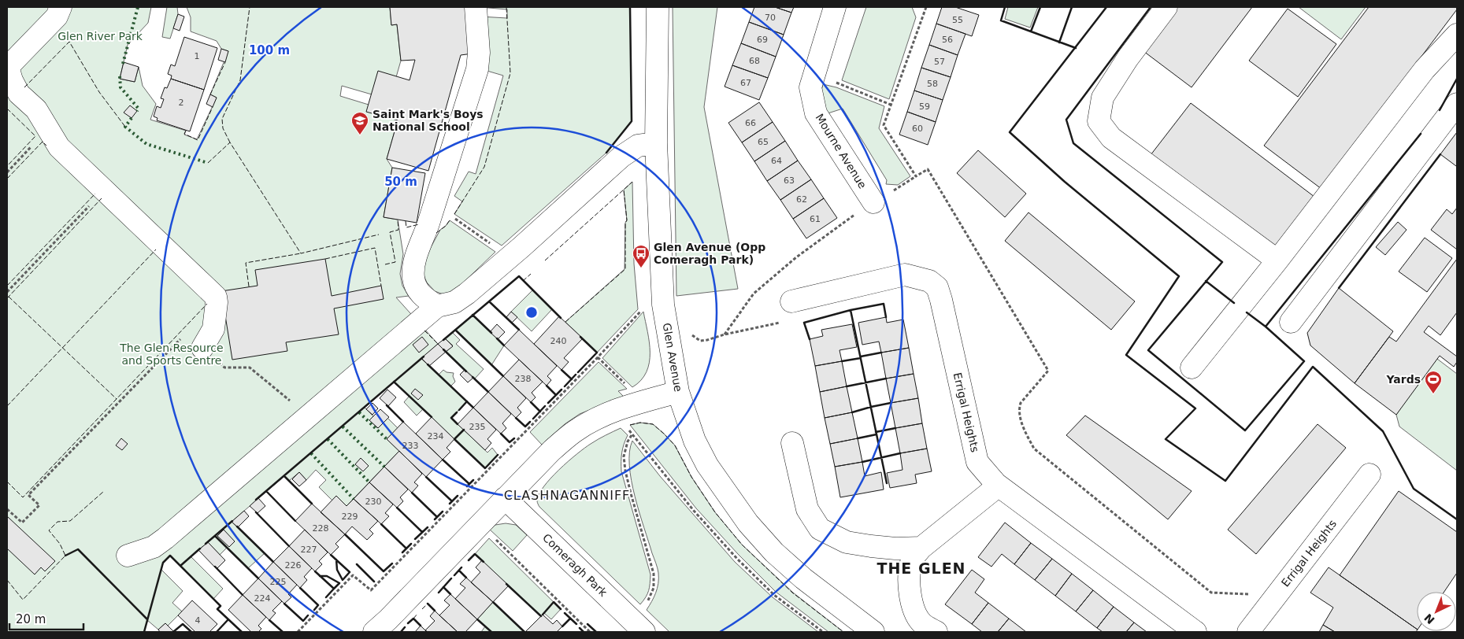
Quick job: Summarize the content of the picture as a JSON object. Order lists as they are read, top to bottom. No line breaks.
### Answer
{"streets":{"street":["Mourne Avenue","Glen Avenue","Errigal Heights","Comeragh Park"]},"districts":["CLASHNAGANNIFF","THE GLEN"],"parks":["Glen River Park","The Glen Resource and Sports Centre"],"places":{"school or university":["Saint Mark's Boys National School"],"bus stop":["Glen Avenue (Opp Comeragh Park)"],"sports":["Yards"]},"house_numbers":["70","55","69","56","1","68","57","67","58","2","59","66","60","65","64","63","62","61","240","238","235","234","233","230","229","228","227","226","225","224","4"],"scale_bar":"20 m","north":"bottom left","rings":["100 m","50 m"]}
